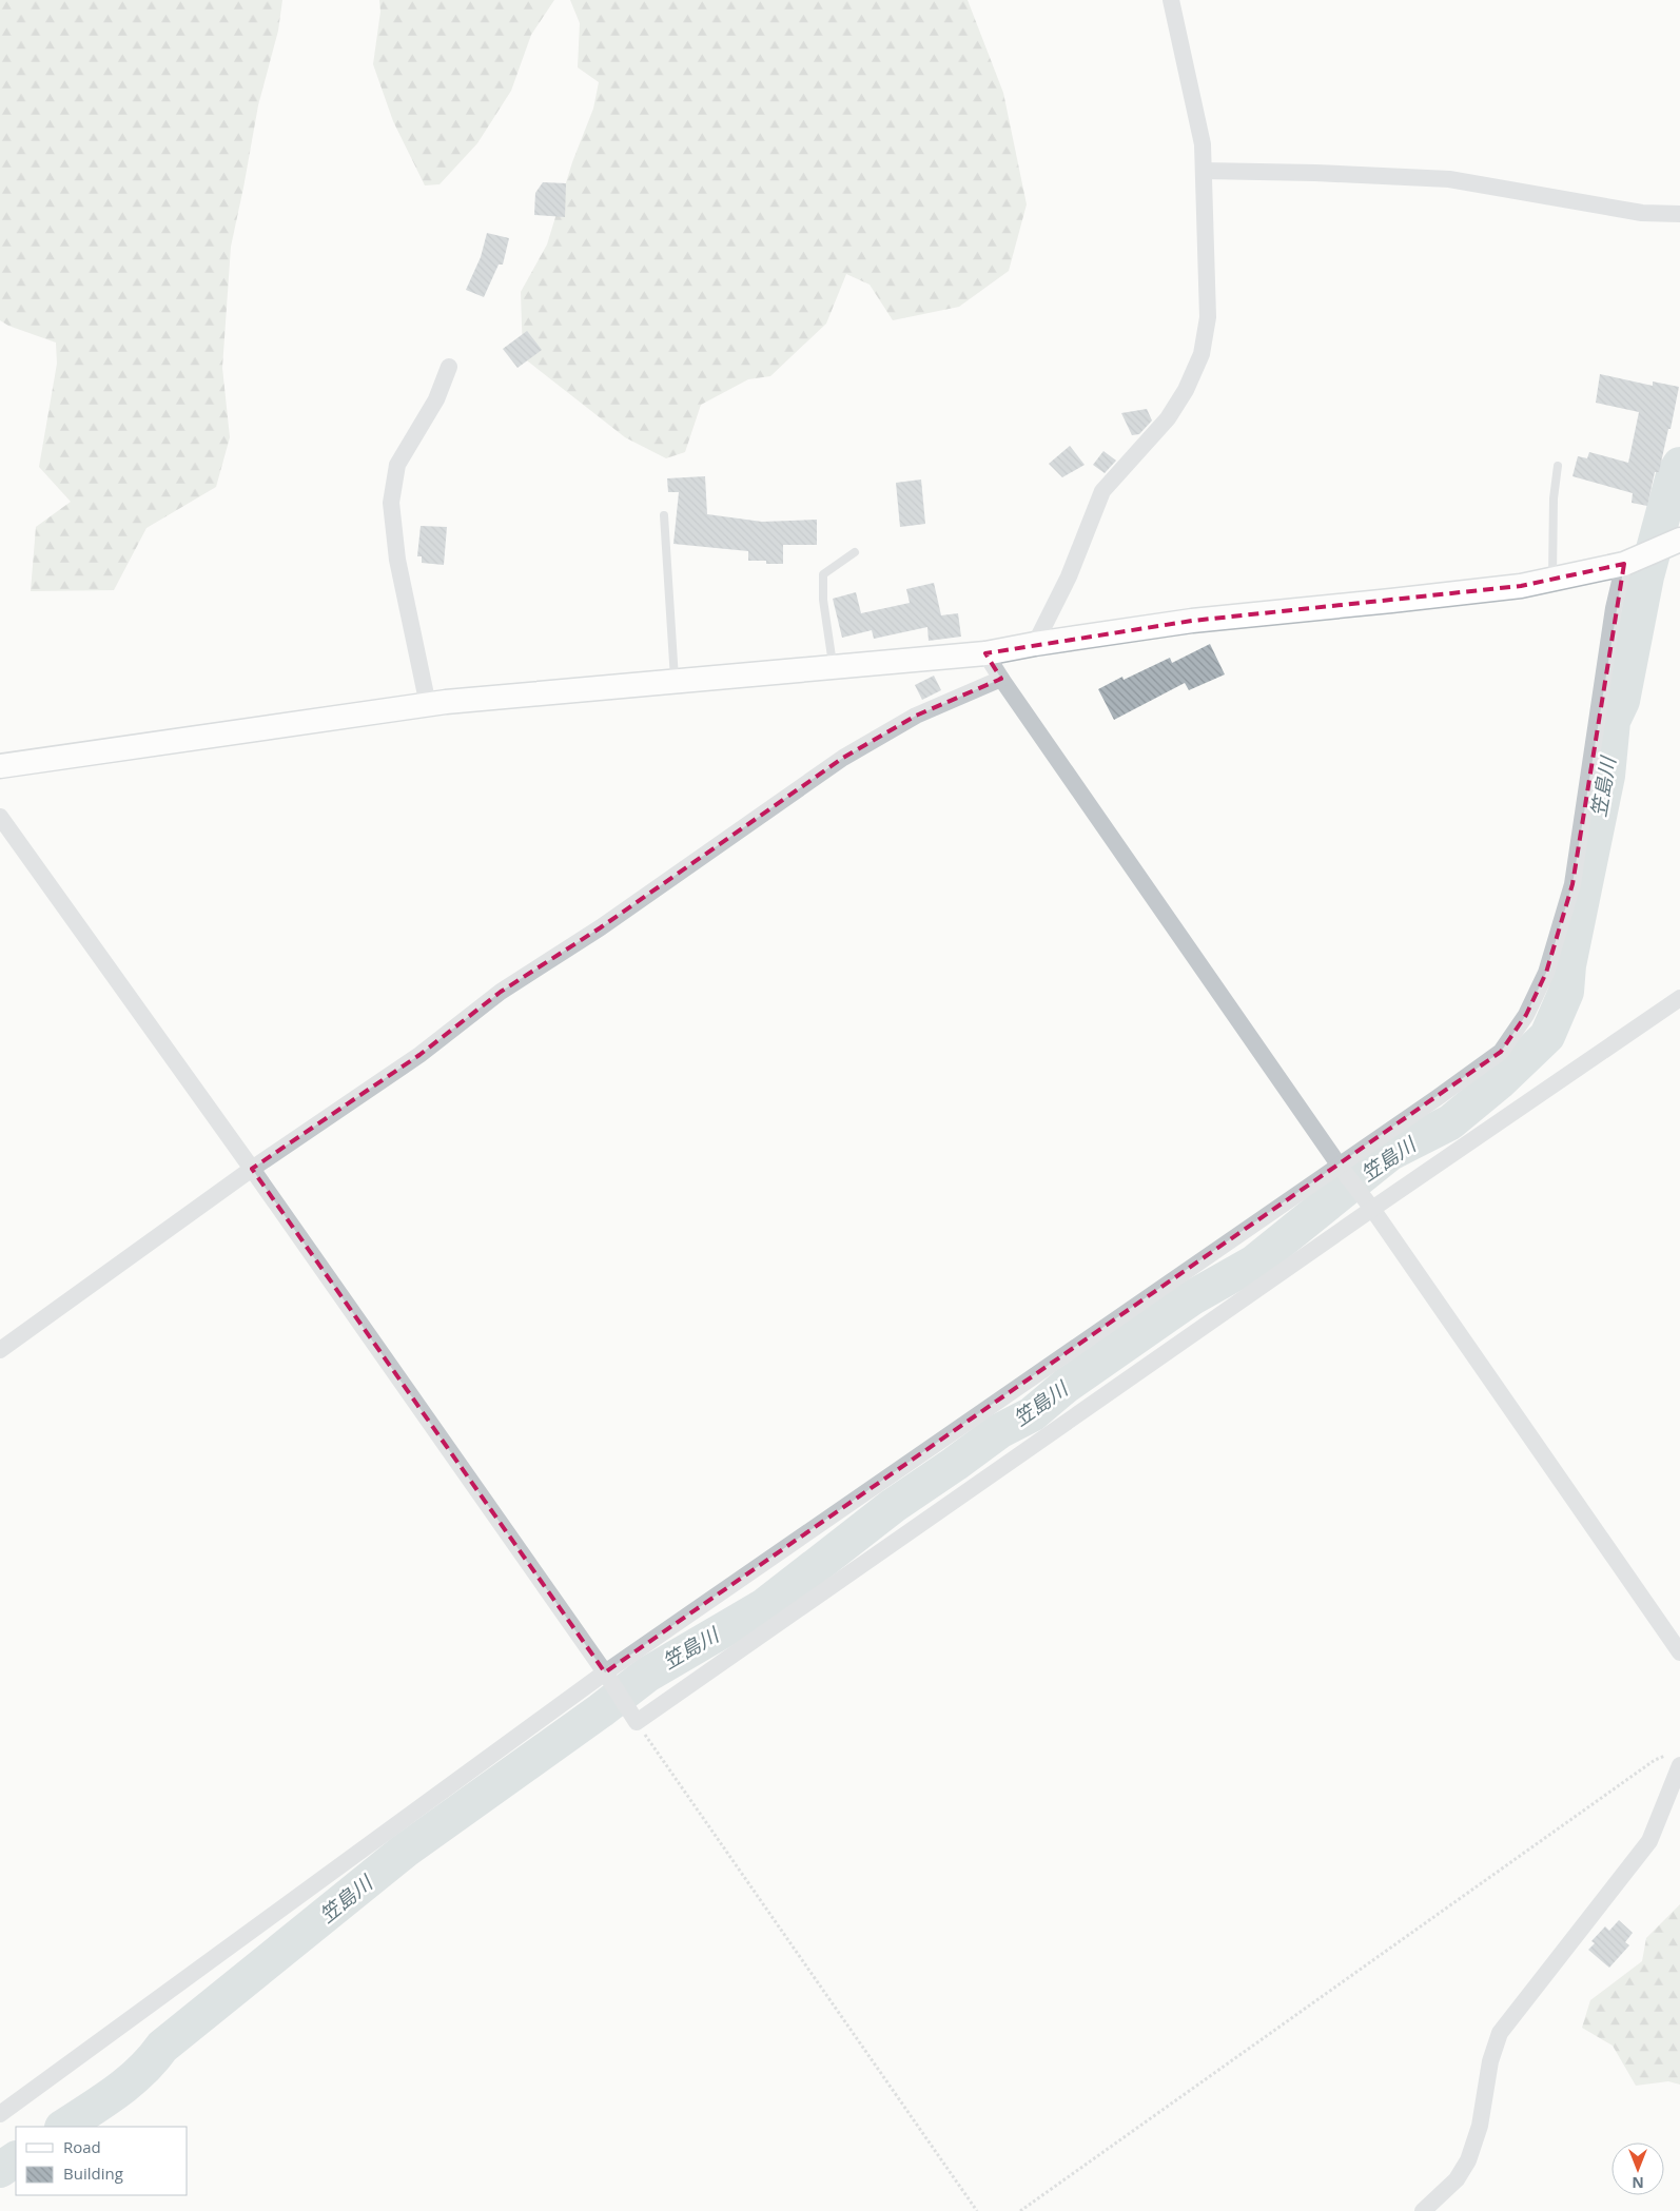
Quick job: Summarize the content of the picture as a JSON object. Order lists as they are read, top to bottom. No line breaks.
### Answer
{"water":["笠島川"],"legend":["Road","Building"],"north":"bottom"}
